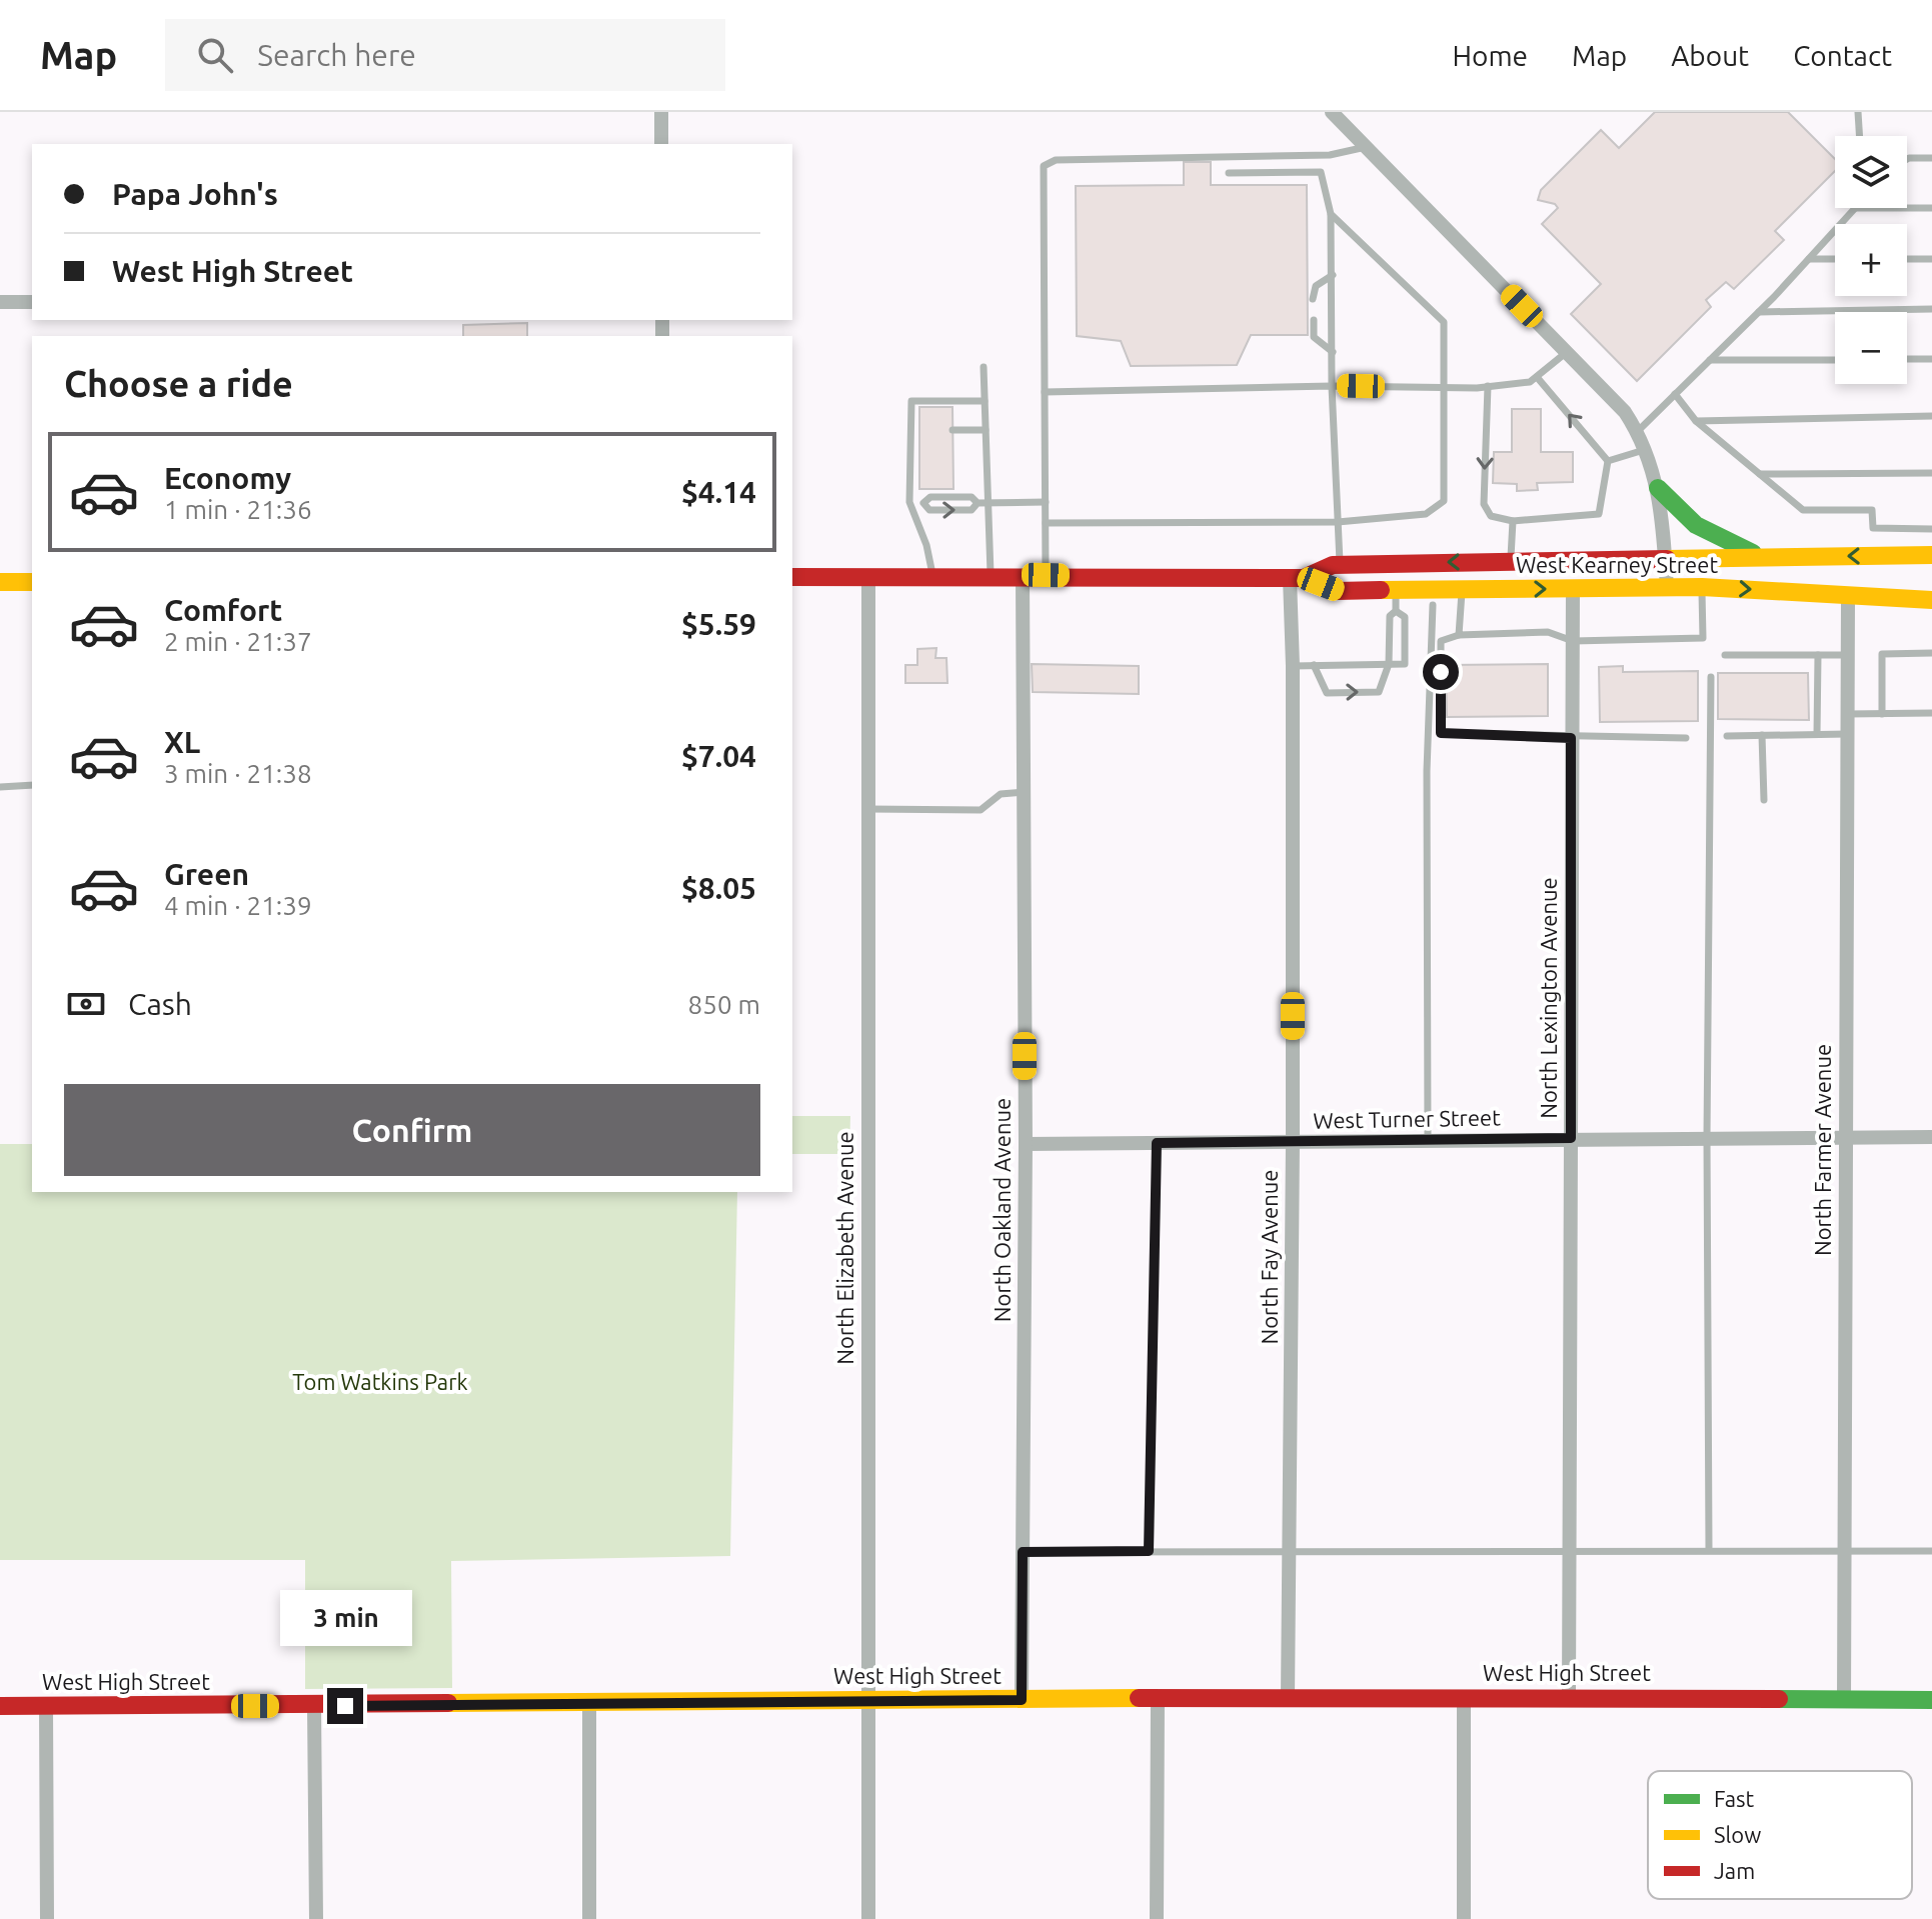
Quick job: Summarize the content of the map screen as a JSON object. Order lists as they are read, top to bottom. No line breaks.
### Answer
{"streets":{"main road":["West Kearney Street","West High Street"],"street":["North Lexington Avenue","West Turner Street","North Farmer Avenue","North Oakland Avenue","North Elizabeth Avenue","North Fay Avenue"]},"crossings":[["West Kearney Street","North Lexington Avenue"],["West Kearney Street","North Farmer Avenue"],["West Kearney Street","North Oakland Avenue"],["West Kearney Street","North Elizabeth Avenue"],["West Kearney Street","North Fay Avenue"],["North Lexington Avenue","West Turner Street"],["North Lexington Avenue","West High Street"],["West Turner Street","North Farmer Avenue"],["West Turner Street","North Oakland Avenue"],["West Turner Street","North Fay Avenue"],["North Farmer Avenue","West High Street"],["North Oakland Avenue","West High Street"],["North Elizabeth Avenue","West High Street"],["North Fay Avenue","West High Street"]],"parks":["Tom Watkins Park"],"legend":["Fast","Slow","Jam"],"page":{"header":"Map","search":"Search here","nav":["Home","Map","About","Contact"],"map_buttons":["+","−"],"banner":["Papa John's","West High Street"],"heading":"Choose a ride","list":[{"name":"Economy","note":"1 min · 21:36","value":"$4.14"},{"name":"Comfort","note":"2 min · 21:37","value":"$5.59"},{"name":"XL","note":"3 min · 21:38","value":"$7.04"},{"name":"Green","note":"4 min · 21:39","value":"$8.05"}],"pay":["Cash","850 m"],"buttons":"Confirm","bubble":"3 min"}}
